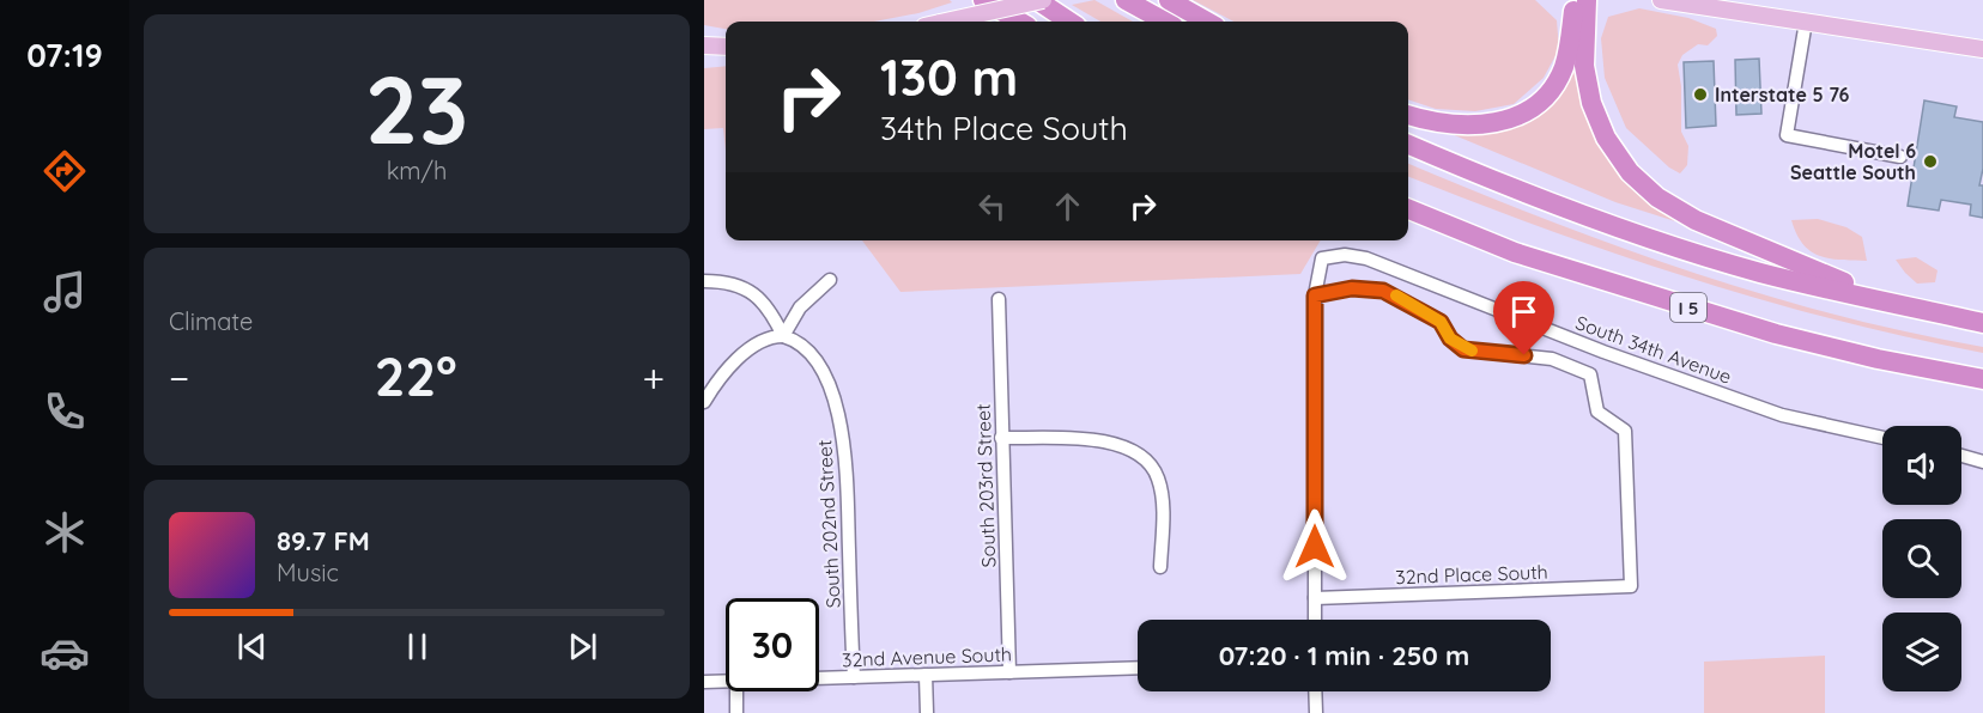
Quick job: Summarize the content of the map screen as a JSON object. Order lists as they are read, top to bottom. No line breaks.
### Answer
{"streets":{"highway":["I 5"],"street":["South 34th Avenue","South 203rd Street","South 202nd Street","32nd Place South","32nd Avenue South"]},"crossings":[["South 34th Avenue","32nd Place South"],["South 203rd Street","32nd Avenue South"],["South 202nd Street","32nd Avenue South"]],"places":["Interstate 5 76","Motel 6 Seattle South"],"page":{"tabs":"07:19","tile":[["23","km/h"],"Climate"],"turn":["130 m","34th Place South"],"heat":["−","22°","+"],"song":["89.7 FM","Music"],"limit":"30","trip":"07:20 · 1 min · 250 m"}}
